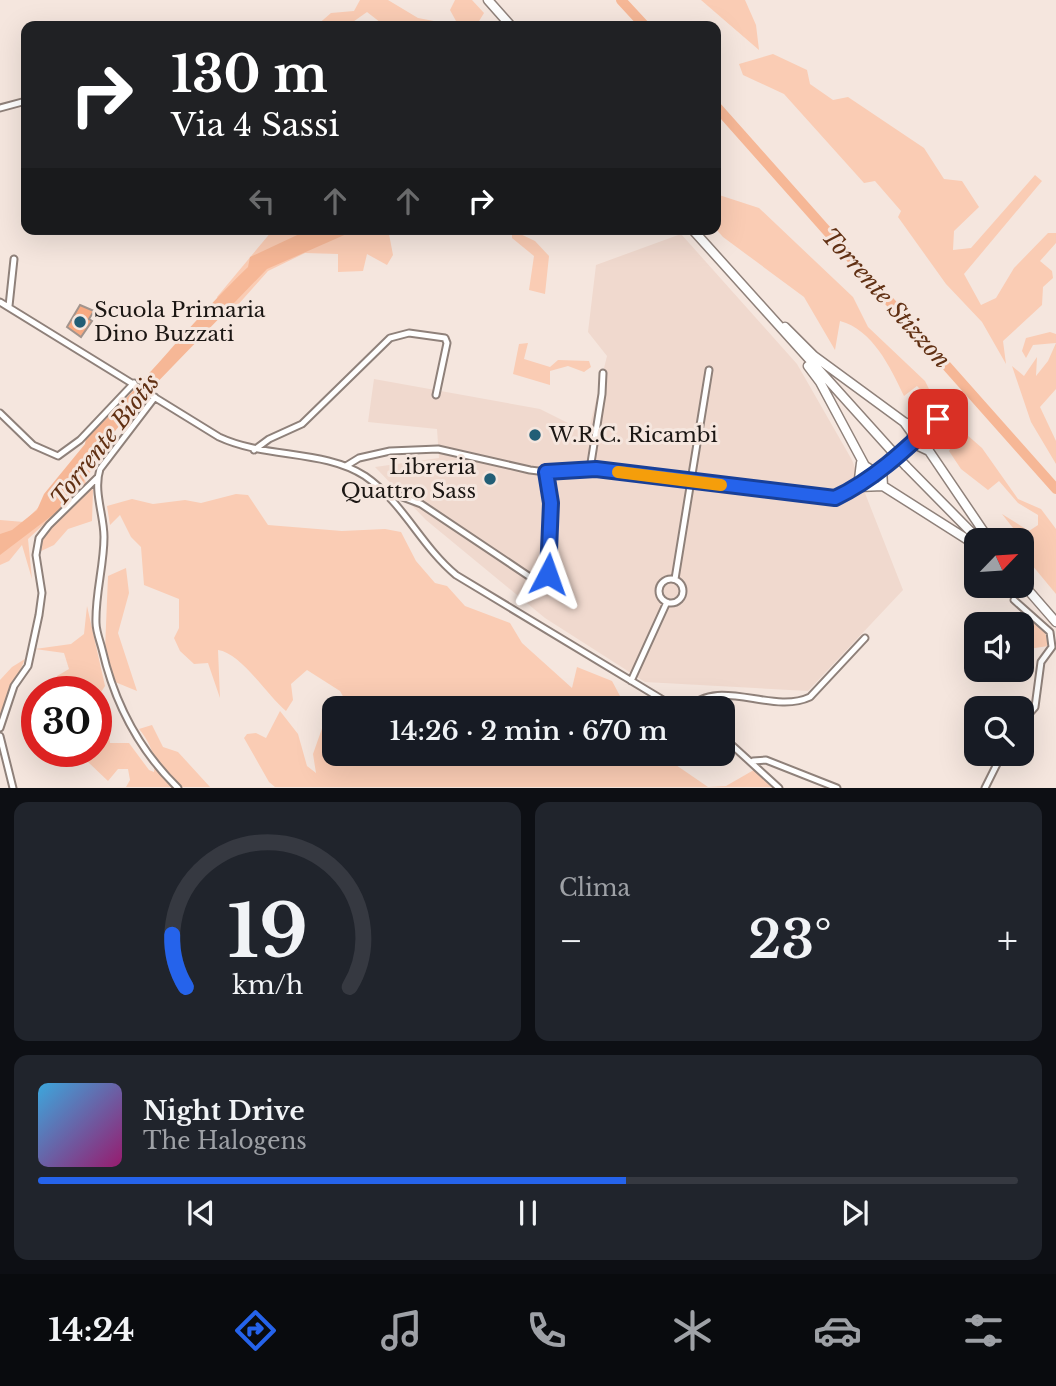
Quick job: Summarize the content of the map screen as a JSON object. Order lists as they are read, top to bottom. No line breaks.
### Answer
{"water":["Torrente Stizzon","Torrente Biotis"],"places":["Scuola Primaria Dino Buzzati","W.R.C. Ricambi","Libreria Quattro Sass"],"north":"top right","page":{"turn":["130 m","Via 4 Sassi"],"limit":"30","trip":"14:26 · 2 min · 670 m","tile":"Clima","heat":["−","23°","+"],"song":["Night Drive","The Halogens"],"tabs":"14:24","gauge":["19","km/h"]}}
